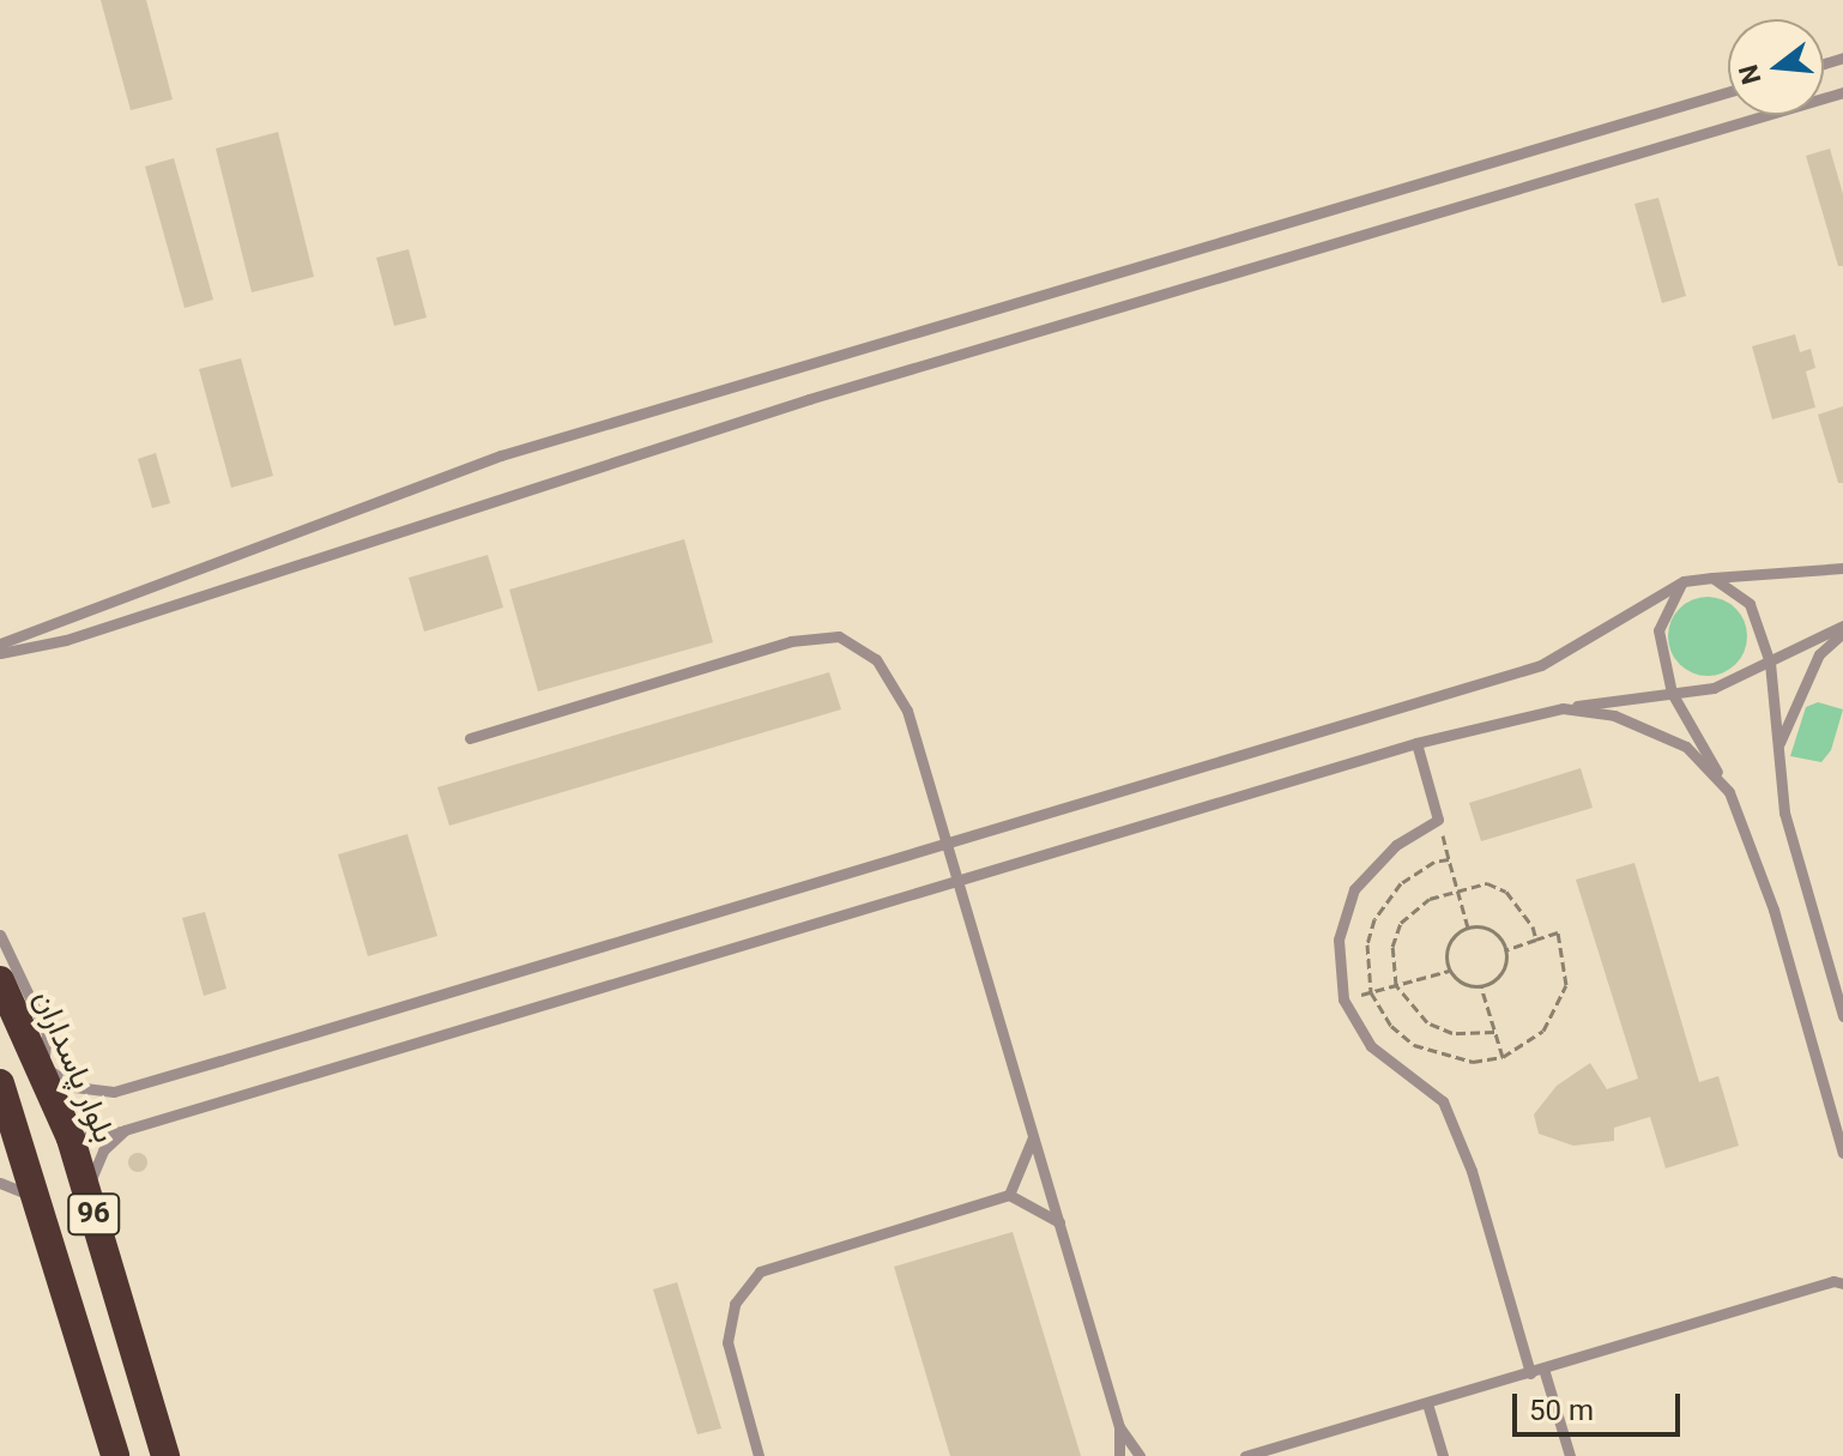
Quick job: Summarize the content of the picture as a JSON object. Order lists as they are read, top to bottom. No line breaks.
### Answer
{"streets":{"highway":["بلوار پاسداران","96"]},"scale_bar":"50 m","north":"left"}
